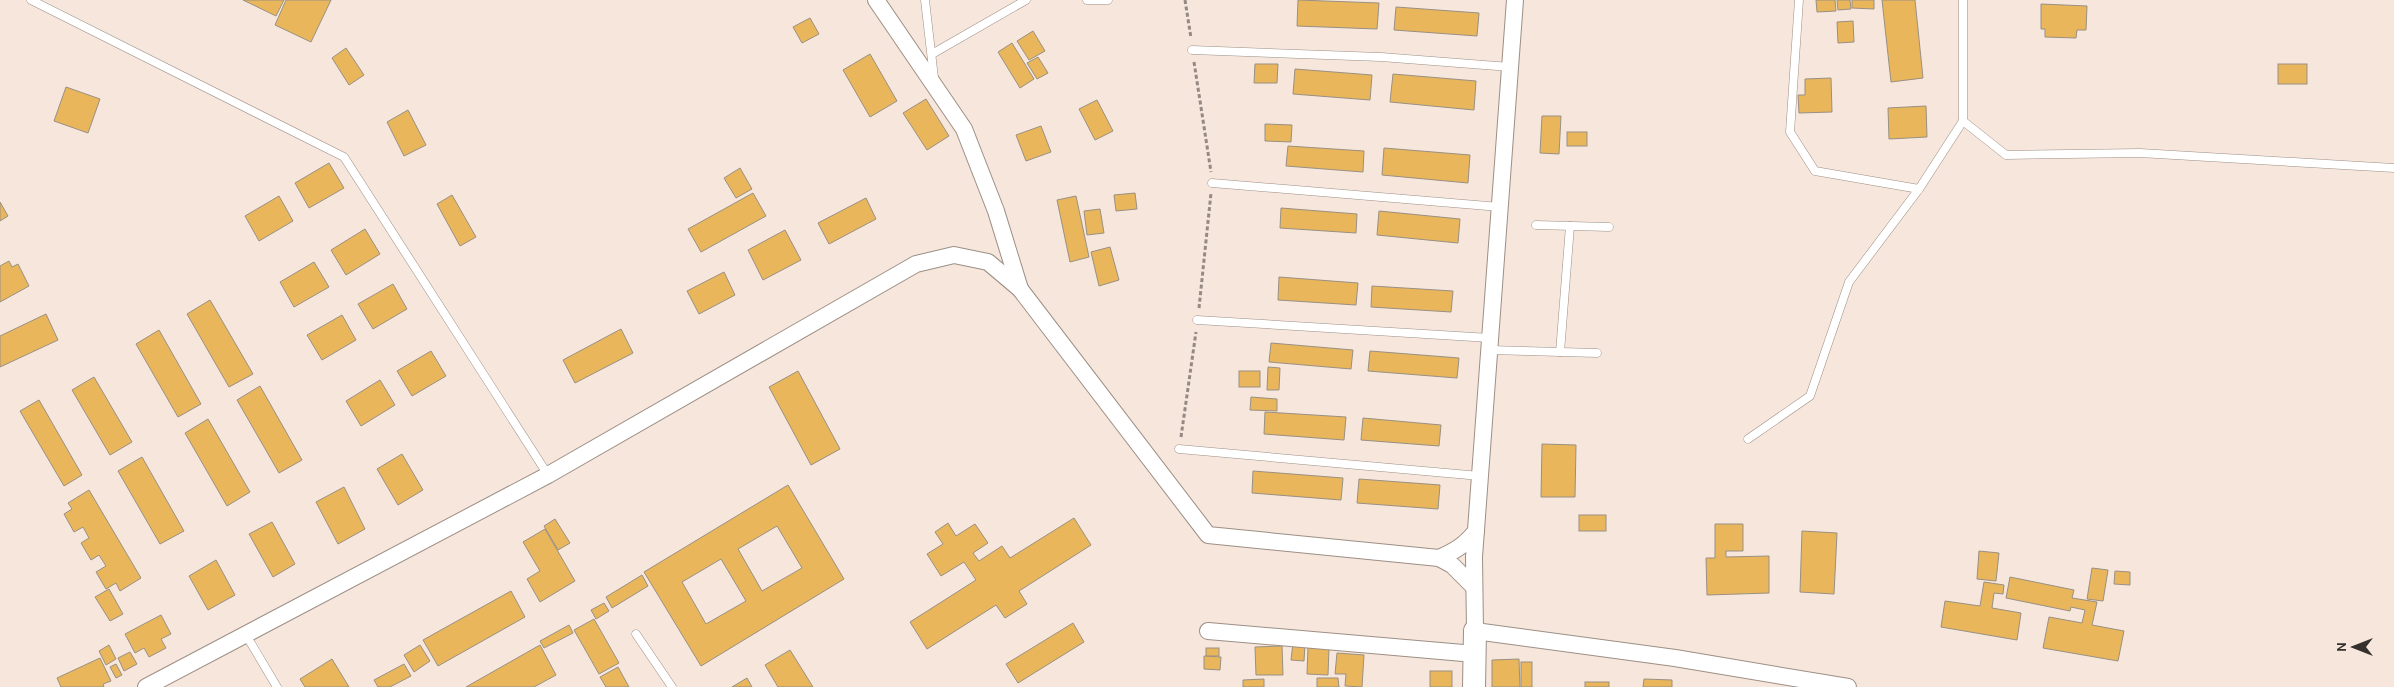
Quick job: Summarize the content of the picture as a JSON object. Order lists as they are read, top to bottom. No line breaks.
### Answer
{"north":"left"}
